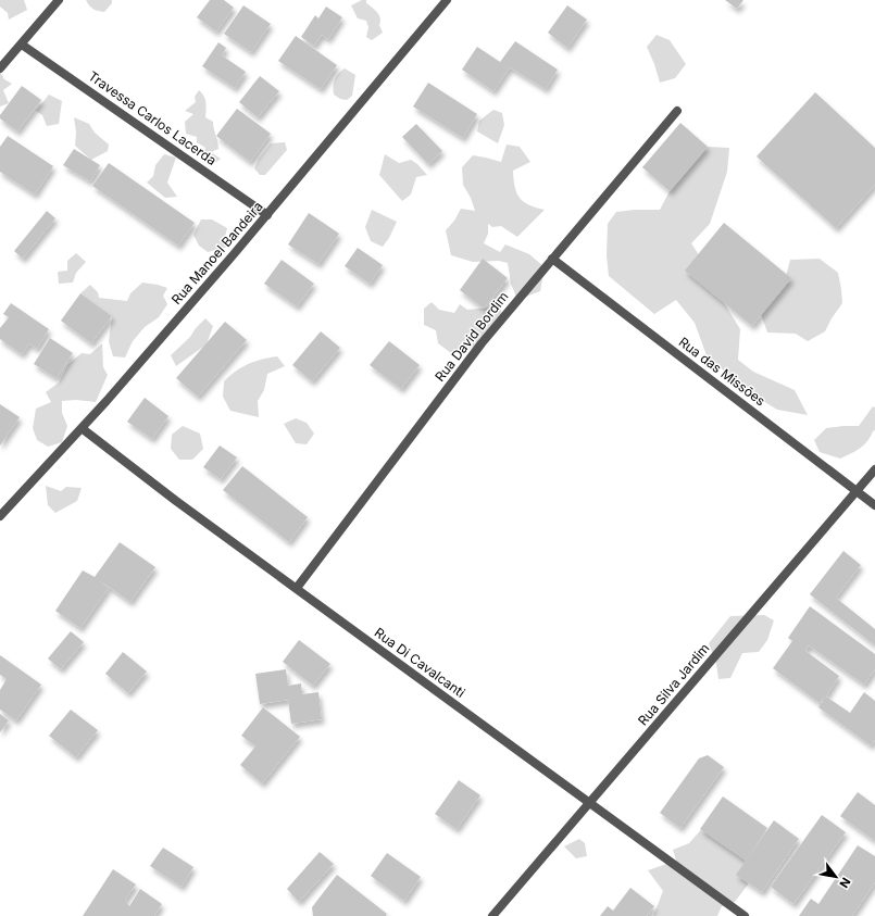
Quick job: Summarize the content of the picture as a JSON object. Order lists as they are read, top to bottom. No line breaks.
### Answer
{"streets":{"street":["Travessa Carlos Lacerda","Rua Manoel Bandeira","Rua David Bordim","Rua das Missões","Rua Di Cavalcanti","Rua Silva Jardim"]},"crossings":[["Travessa Carlos Lacerda","Rua Manoel Bandeira"],["Rua Manoel Bandeira","Rua Di Cavalcanti"],["Rua David Bordim","Rua das Missões"],["Rua David Bordim","Rua Di Cavalcanti"],["Rua das Missões","Rua Silva Jardim"],["Rua Di Cavalcanti","Rua Silva Jardim"]],"north":"bottom right"}
